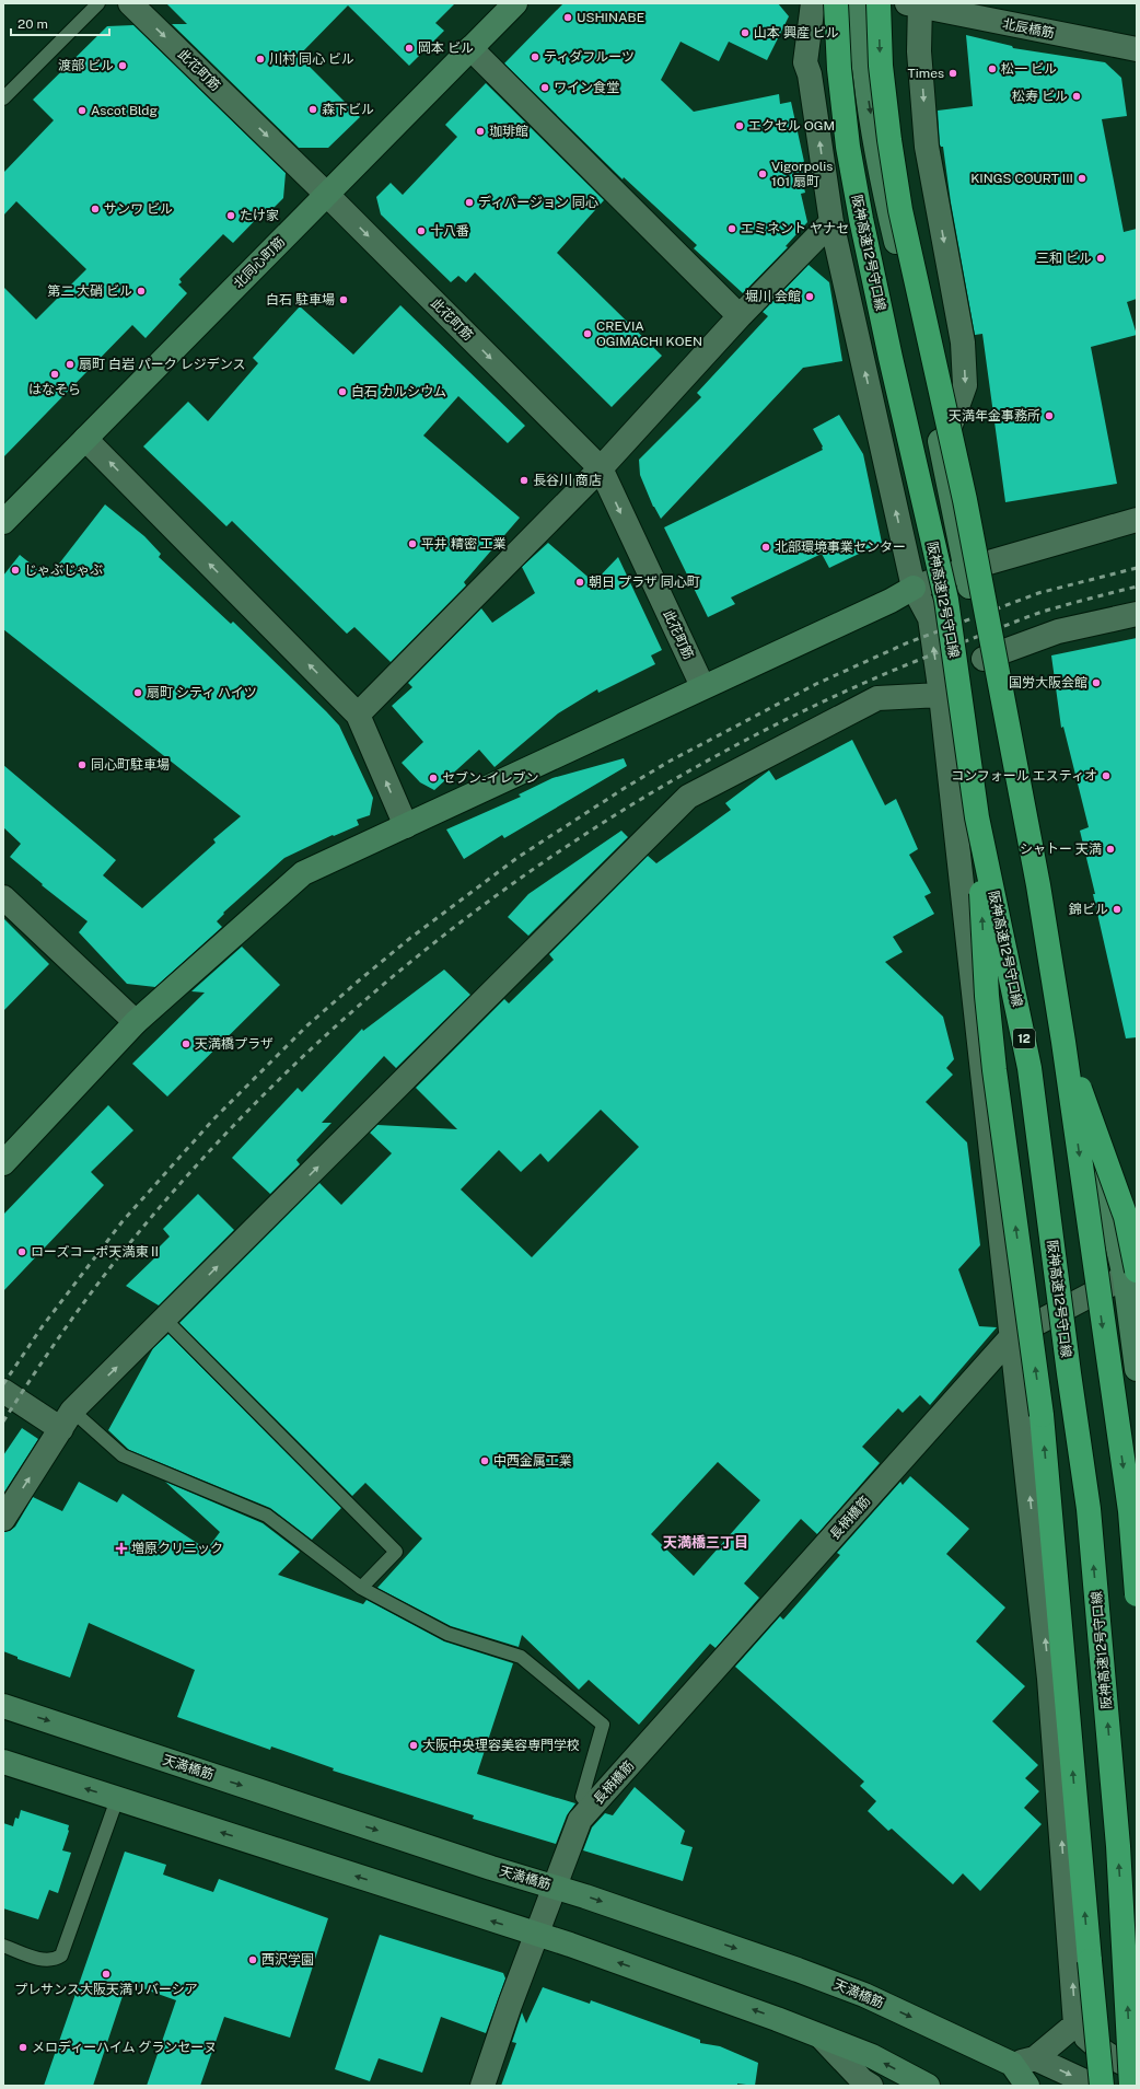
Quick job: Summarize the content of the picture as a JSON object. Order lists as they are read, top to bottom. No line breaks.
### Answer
{"streets":{"highway":["阪神高速12号守口線","12"],"street":["北辰橋筋","此花町筋","北同心町筋","長柄橋筋","天満橋筋"]},"crossings":[["此花町筋","北同心町筋"],["長柄橋筋","天満橋筋"]],"districts":["天満橋三丁目"],"places":{"other":["USHINABE","山本 興産 ビル","岡本 ビル","ティダフルーツ","川村 同心 ビル","渡部 ビル","松一 ビル","Times","ワイン食堂","松寿 ビル","森下ビル","Ascot Bldg","エクセル OGM","珈琲館","Vigorpolis 101 扇町","KINGS COURT III","ディバージョン 同心","サンワ ビル","たけ家","エミネント ヤナセ","十八番","三和 ビル","第二 大硝 ビル","堀川 会館","白石 駐車場","CREVIA OGIMACHI KOEN","扇町 白岩 パーク レジデンス","はなそら","白石 カルシウム","天満年金事務所","長谷川 商店","平井 精密 工業","北部環境事業センター","じゃぶじゃぶ","朝日 プラザ 同心町","国労大阪会館","扇町 シティ ハイツ","同心町駐車場","コンフォール エスティオ","セブン-イレブン","シャトー 天満","錦ビル","天満橋プラザ","ローズコーポ天満東Ⅱ","中西金属工業","大阪中央理容美容専門学校","西沢学園","プレサンス大阪天満リバーシア","メロディーハイム グランセーヌ"],"health":["増原クリニック"]},"scale_bar":"20 m"}
